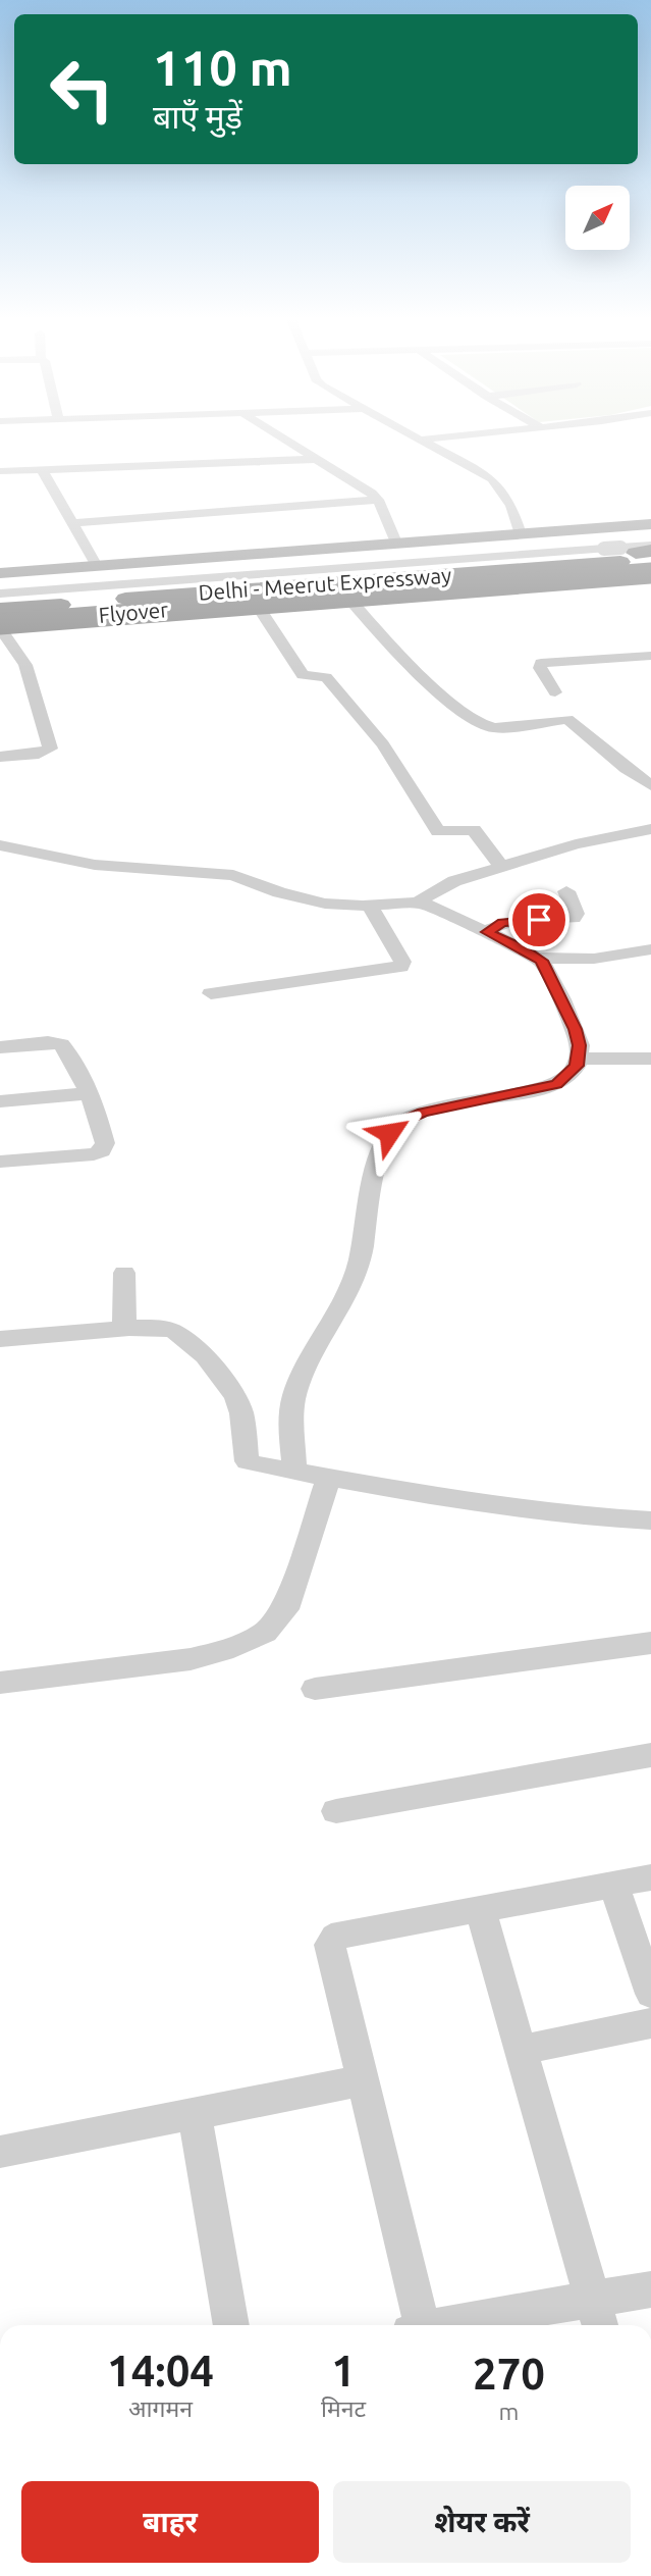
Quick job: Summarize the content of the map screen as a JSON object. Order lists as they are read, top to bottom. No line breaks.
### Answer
{"streets":{"highway":["Delhi - Meerut Expressway","Flyover"]},"crossings":[["Delhi - Meerut Expressway","Flyover"]],"north":"top right","page":{"turn":["110 m","बाएँ मुड़ें"],"eta":["14:04","आगमन","1","मिनट","270","m"],"buttons":["बाहर","शेयर करें"]}}
